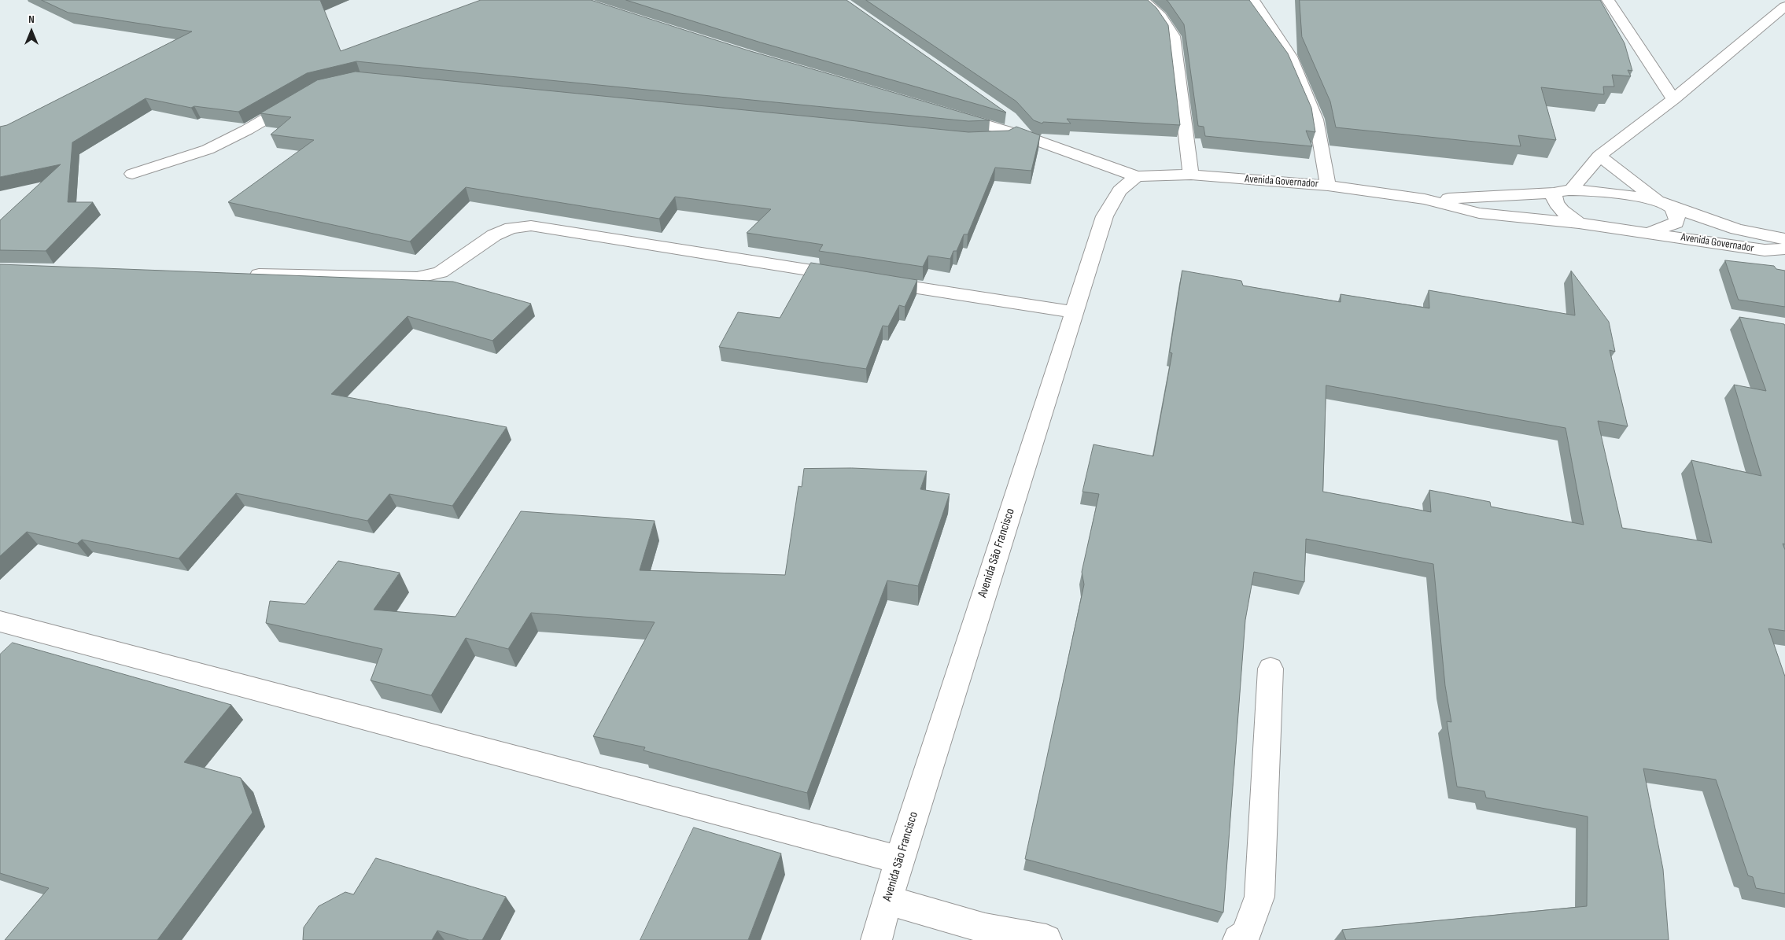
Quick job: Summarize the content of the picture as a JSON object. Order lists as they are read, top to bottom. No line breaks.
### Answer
{"streets":{"street":["Avenida Governador","Avenida São Francisco"]},"crossings":[["Avenida Governador","Avenida São Francisco"]],"north":"top"}
